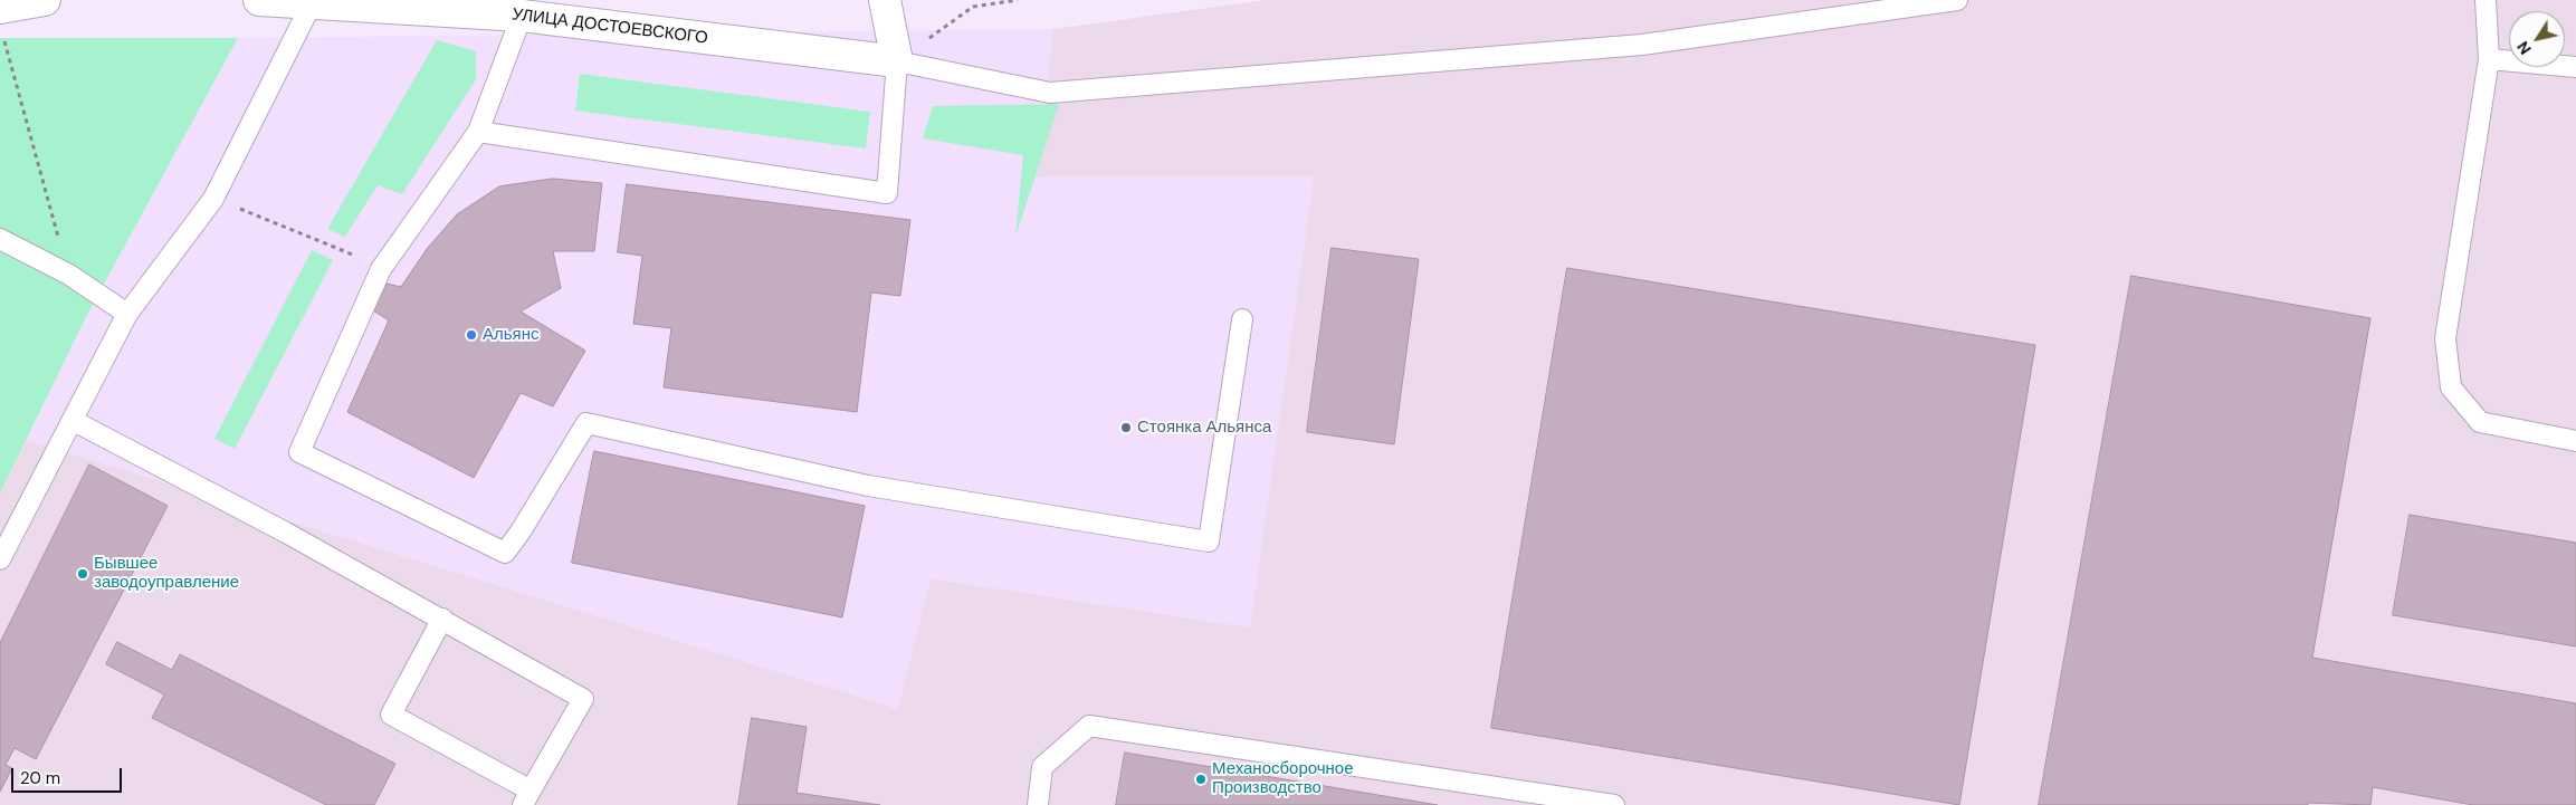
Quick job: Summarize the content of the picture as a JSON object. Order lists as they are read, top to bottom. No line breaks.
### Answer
{"streets":{"street":["УЛИЦА ДОСТОЕВСКОГО"]},"places":["Альянс","Стоянка Альянса","Бывшее заводоуправление","Механосборочное Производство"],"scale_bar":"20 m","north":"bottom left"}
